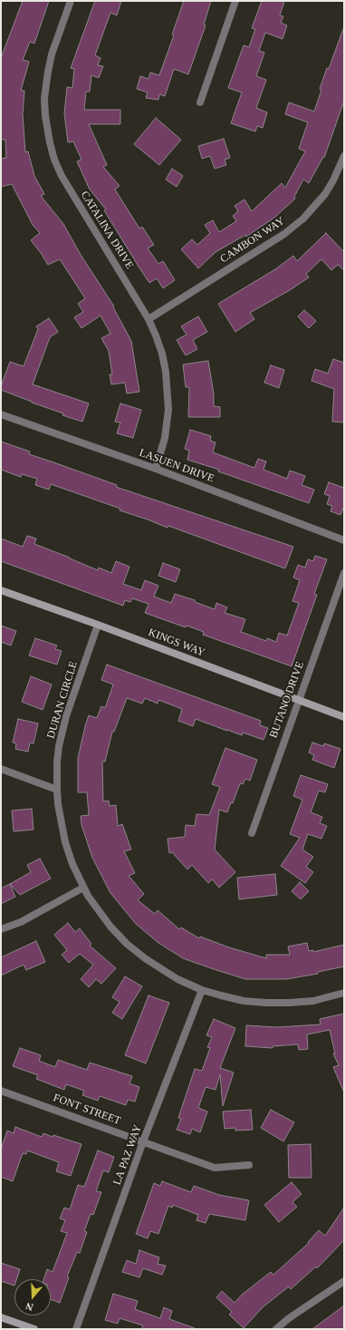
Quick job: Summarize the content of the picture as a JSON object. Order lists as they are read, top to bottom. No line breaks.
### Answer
{"streets":{"street":["CATALINA DRIVE","CAMBON WAY","LASUEN DRIVE","KINGS WAY","DURAN CIRCLE","BUTANO DRIVE","FONT STREET","LA PAZ WAY"]},"crossings":[["CATALINA DRIVE","CAMBON WAY"],["CATALINA DRIVE","LASUEN DRIVE"],["KINGS WAY","DURAN CIRCLE"],["KINGS WAY","BUTANO DRIVE"],["DURAN CIRCLE","LA PAZ WAY"],["FONT STREET","LA PAZ WAY"]],"north":"bottom"}
